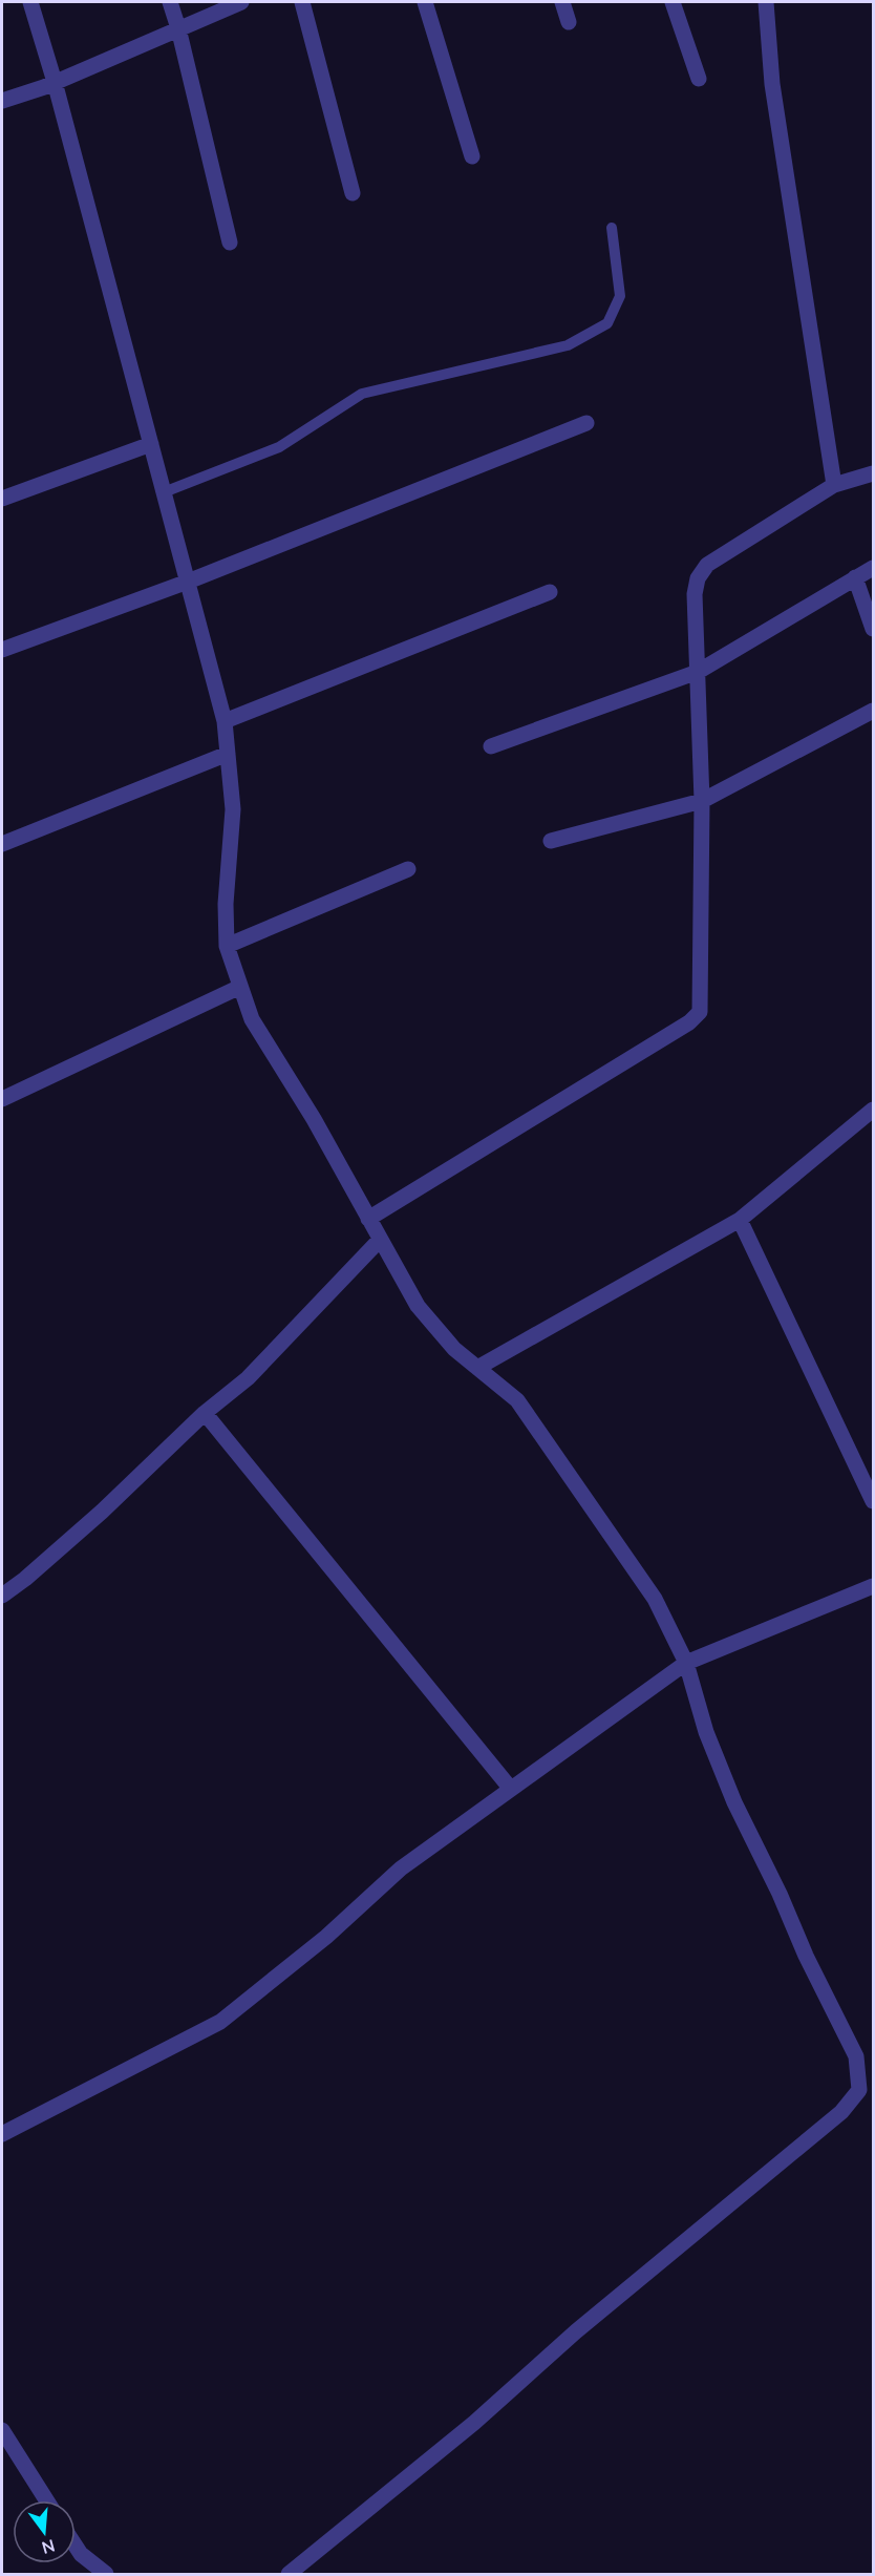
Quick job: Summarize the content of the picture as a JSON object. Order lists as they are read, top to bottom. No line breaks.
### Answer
{"north":"bottom"}
